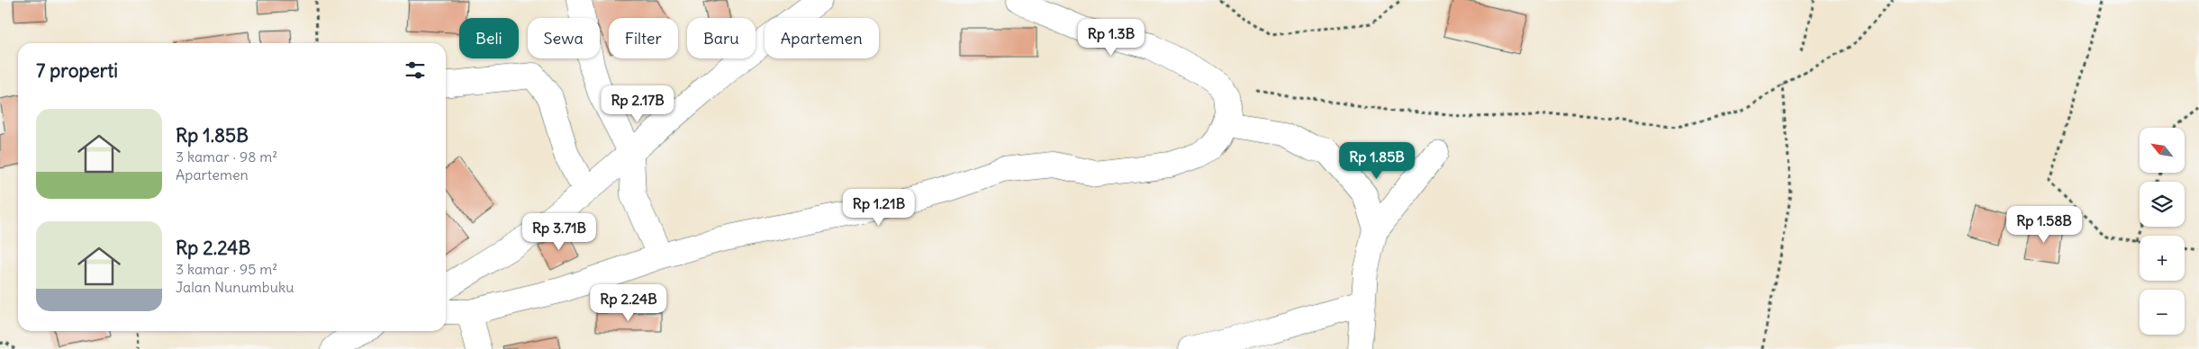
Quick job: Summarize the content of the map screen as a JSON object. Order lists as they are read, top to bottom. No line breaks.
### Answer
{"north":"top left","page":{"chip":["Beli","Sewa","Filter","Baru","Apartemen"],"price":["Rp 1.3B","Rp 2.17B","Rp 1.85B","Rp 1.21B","Rp 1.58B","Rp 3.71B","Rp 2.24B"],"heading":"7 properti","list":[{"name":"Rp 1.85B","note":"3 kamar · 98 m² · Apartemen"},{"name":"Rp 2.24B","note":"3 kamar · 95 m² · Jalan Nunumbuku"}],"map_buttons":["+","−"]}}
